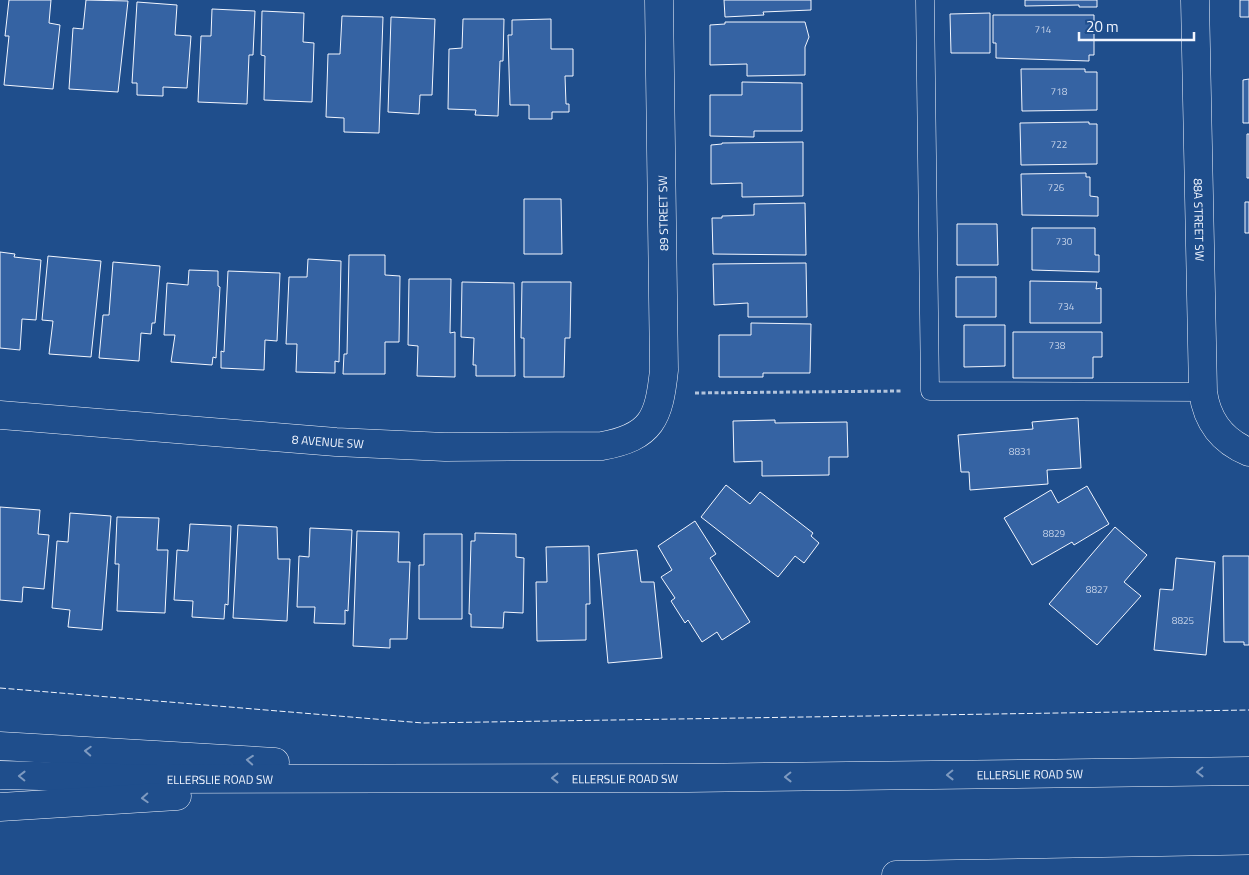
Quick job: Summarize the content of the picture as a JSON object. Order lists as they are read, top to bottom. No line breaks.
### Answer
{"streets":{"main road":["89 STREET SW","88A STREET SW","8 AVENUE SW","ELLERSLIE ROAD SW"]},"crossings":[["89 STREET SW","8 AVENUE SW"]],"house_numbers":["714","718","722","726","730","734","738","8831","8829","8827","8825"],"scale_bar":"20 m"}
